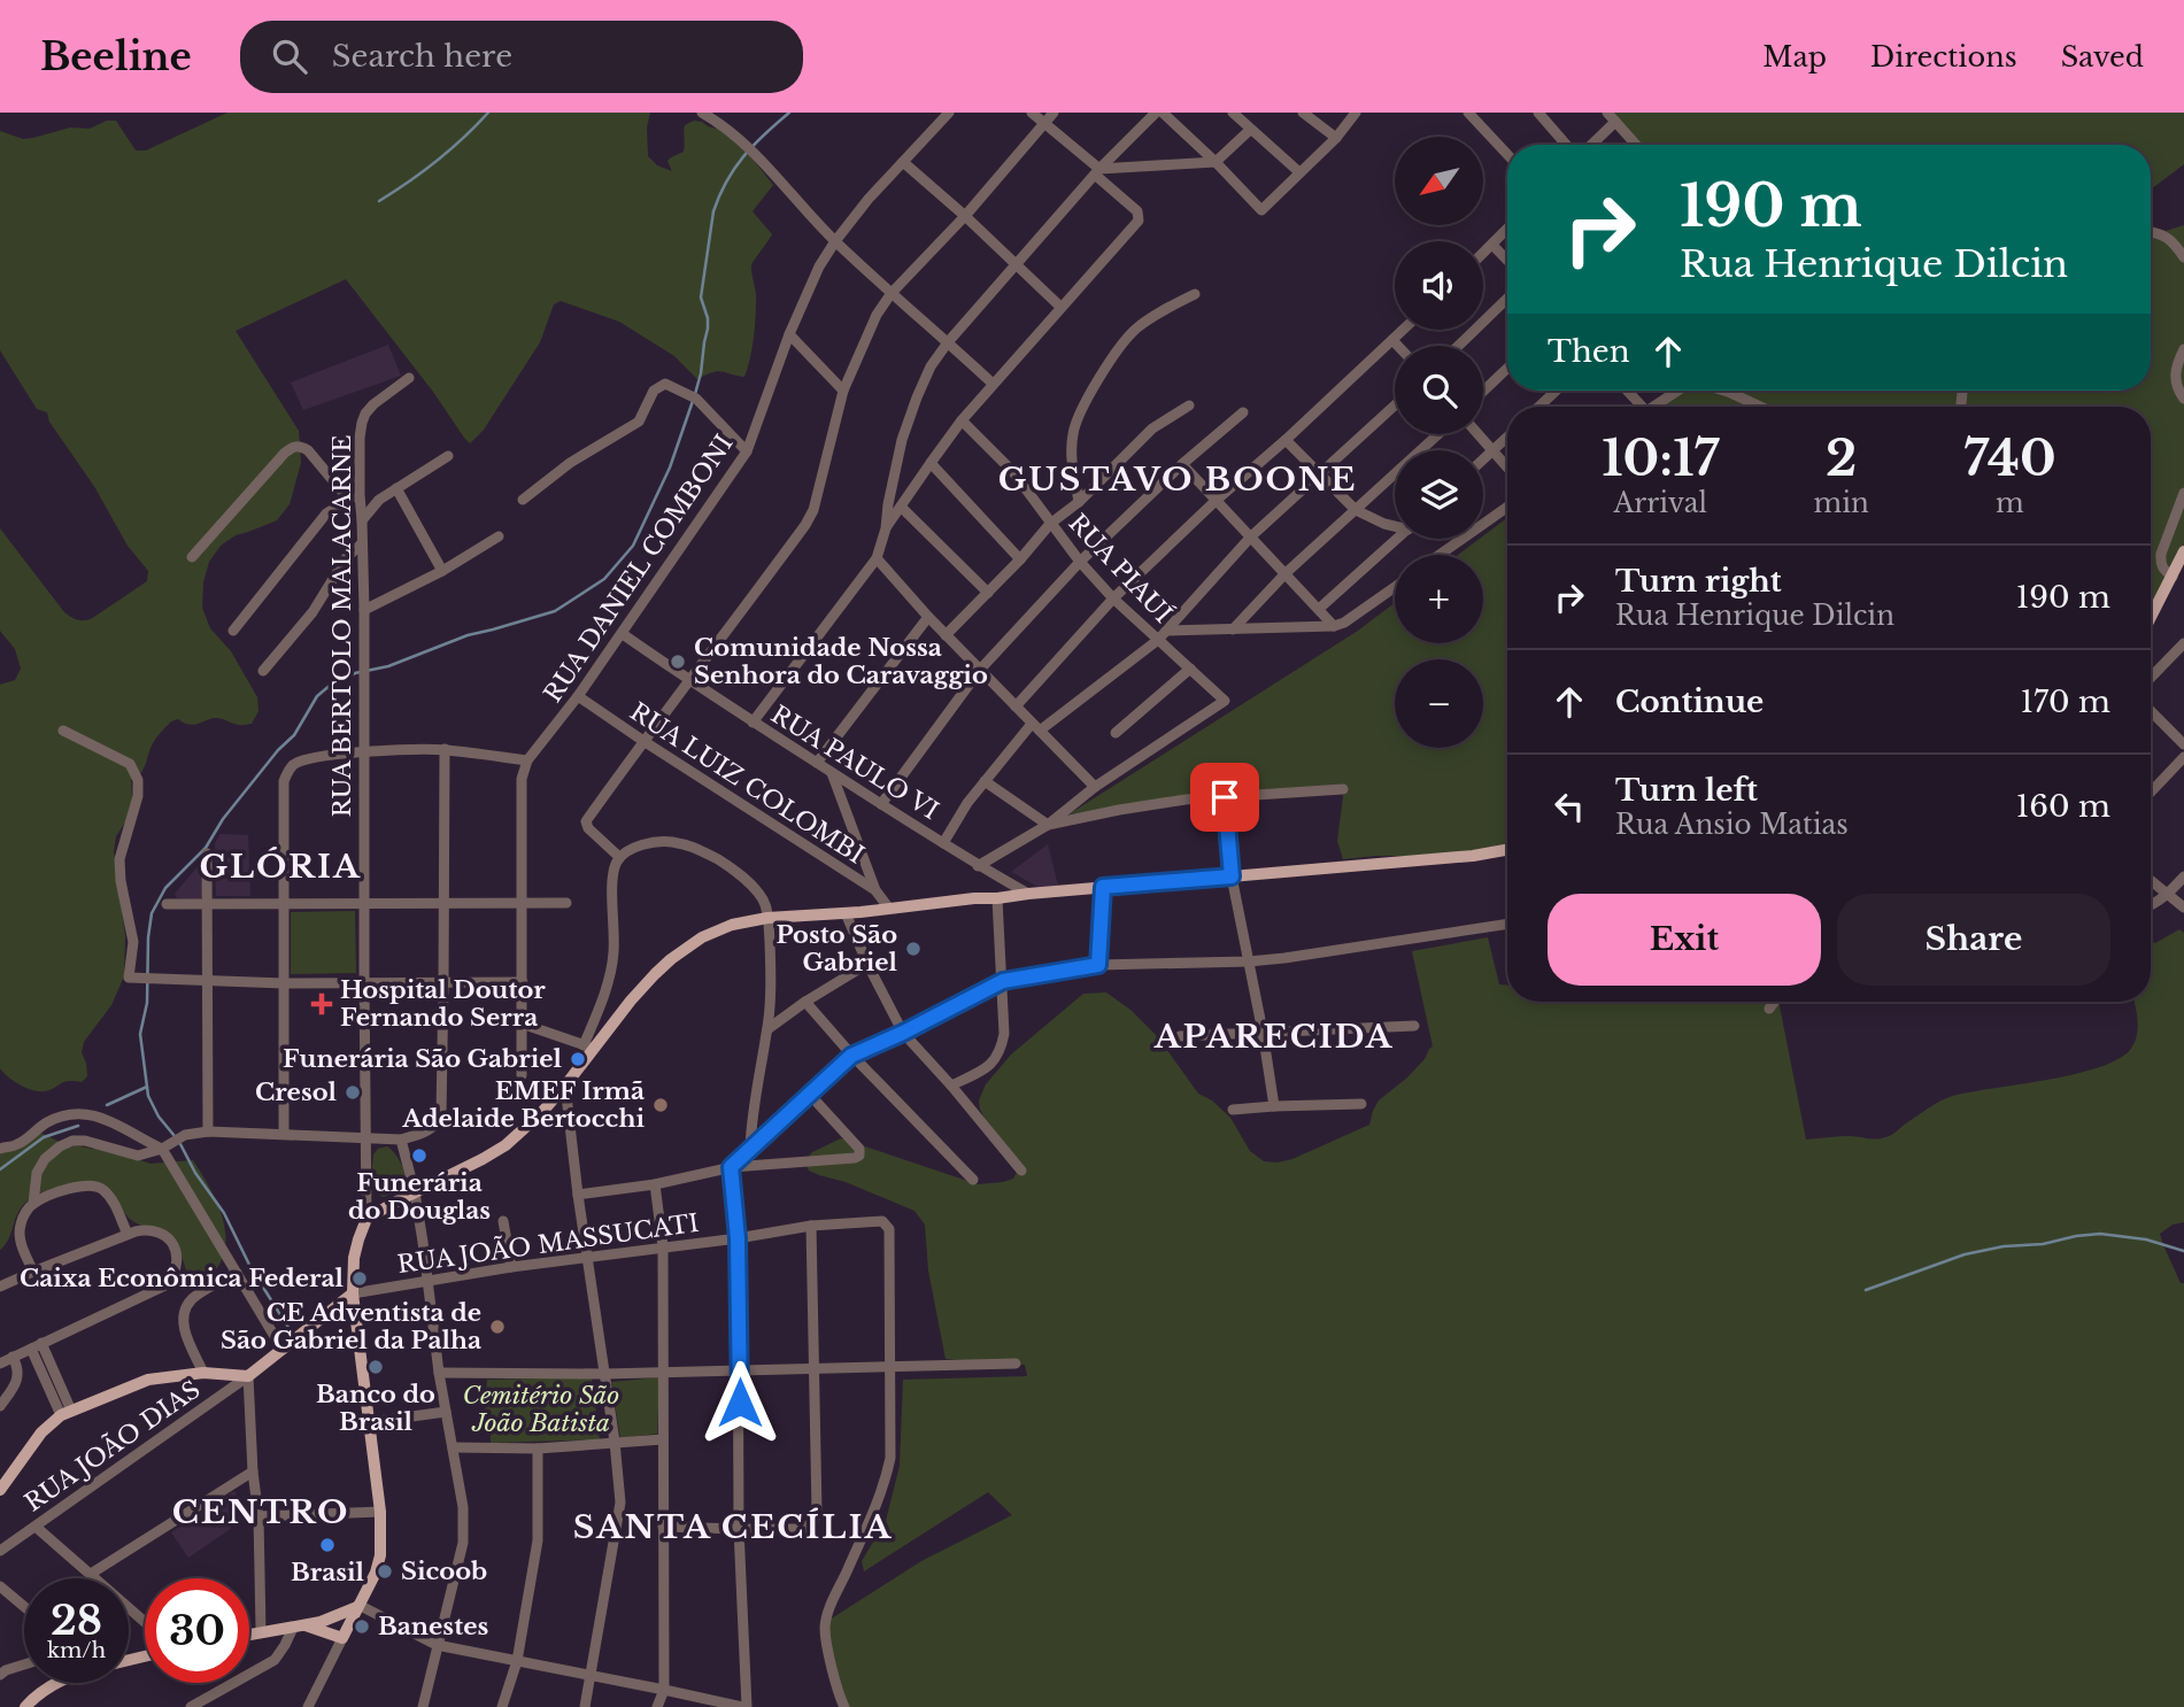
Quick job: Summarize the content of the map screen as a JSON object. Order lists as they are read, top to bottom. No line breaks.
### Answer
{"streets":{"main road":["RUA JOÃO DIAS"],"street":["RUA DANIEL COMBONI","RUA PIAUÍ","RUA BERTOLO MALACARNE","RUA PAULO VI","RUA LUIZ COLOMBI","RUA JOÃO MASSUCATI"]},"crossings":[["RUA DANIEL COMBONI","RUA PAULO VI"],["RUA DANIEL COMBONI","RUA LUIZ COLOMBI"],["RUA JOÃO MASSUCATI","RUA JOÃO DIAS"]],"districts":["GUSTAVO BOONE","GLÓRIA","APARECIDA","CENTRO","SANTA CECÍLIA"],"parks":["Cemitério São João Batista"],"places":{"other":["Comunidade Nossa Senhora do Caravaggio","Posto São Gabriel","Funerária São Gabriel","Cresol","EMEF Irmã Adelaide Bertocchi","Funerária do Douglas","Caixa Econômica Federal","CE Adventista de São Gabriel da Palha","Banco do Brasil","Brasil","Sicoob","Banestes"],"health":["Hospital Doutor Fernando Serra"]},"north":"bottom left","page":{"header":"Beeline","search":"Search here","nav":["Map","Directions","Saved"],"map_buttons":["+","−"],"turn":["190 m","Rua Henrique Dilcin"],"then":"Then","eta":["10:17","Arrival","2","min","740","m"],"list":[{"name":"Turn right","note":"Rua Henrique Dilcin","value":"190 m"},{"name":"Continue","value":"170 m"},{"name":"Turn left","note":"Rua Ansio Matias","value":"160 m"}],"buttons":["Exit","Share"],"speed":"28 km/h","limit":"30"}}
